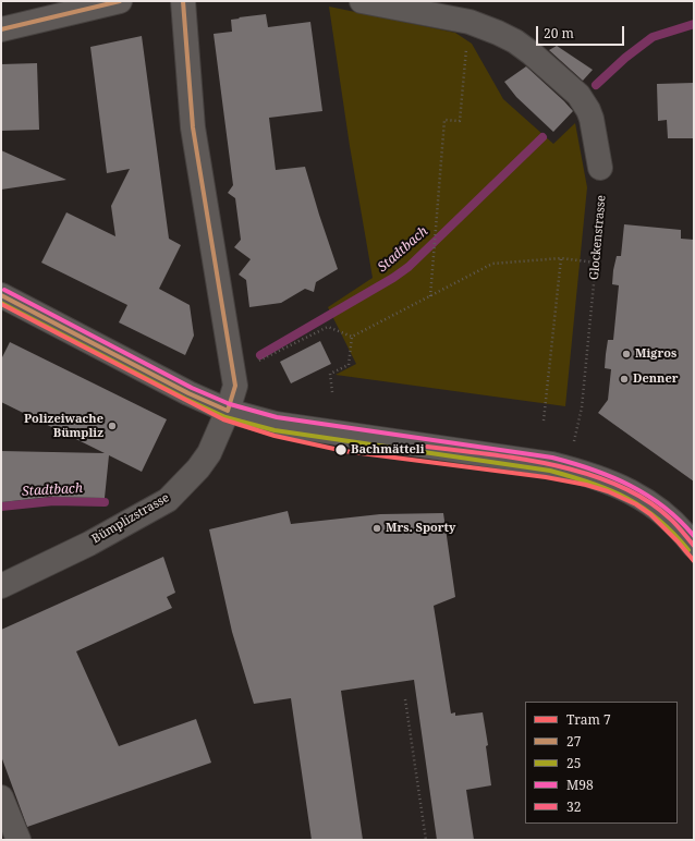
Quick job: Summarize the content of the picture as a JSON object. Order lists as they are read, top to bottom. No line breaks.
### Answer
{"streets":{"street":["Bümplizstrasse"],"path":["Glockenstrasse"]},"water":["Stadtbach"],"places":["Migros","Denner","Polizeiwache Bümpliz","Bachmätteli","Mrs. Sporty"],"lines":["transit line 27","transit line M98","transit line 25","tram line 7","transit line 32"],"legend":["Tram 7","27","25","M98","32"],"scale_bar":"20 m"}
